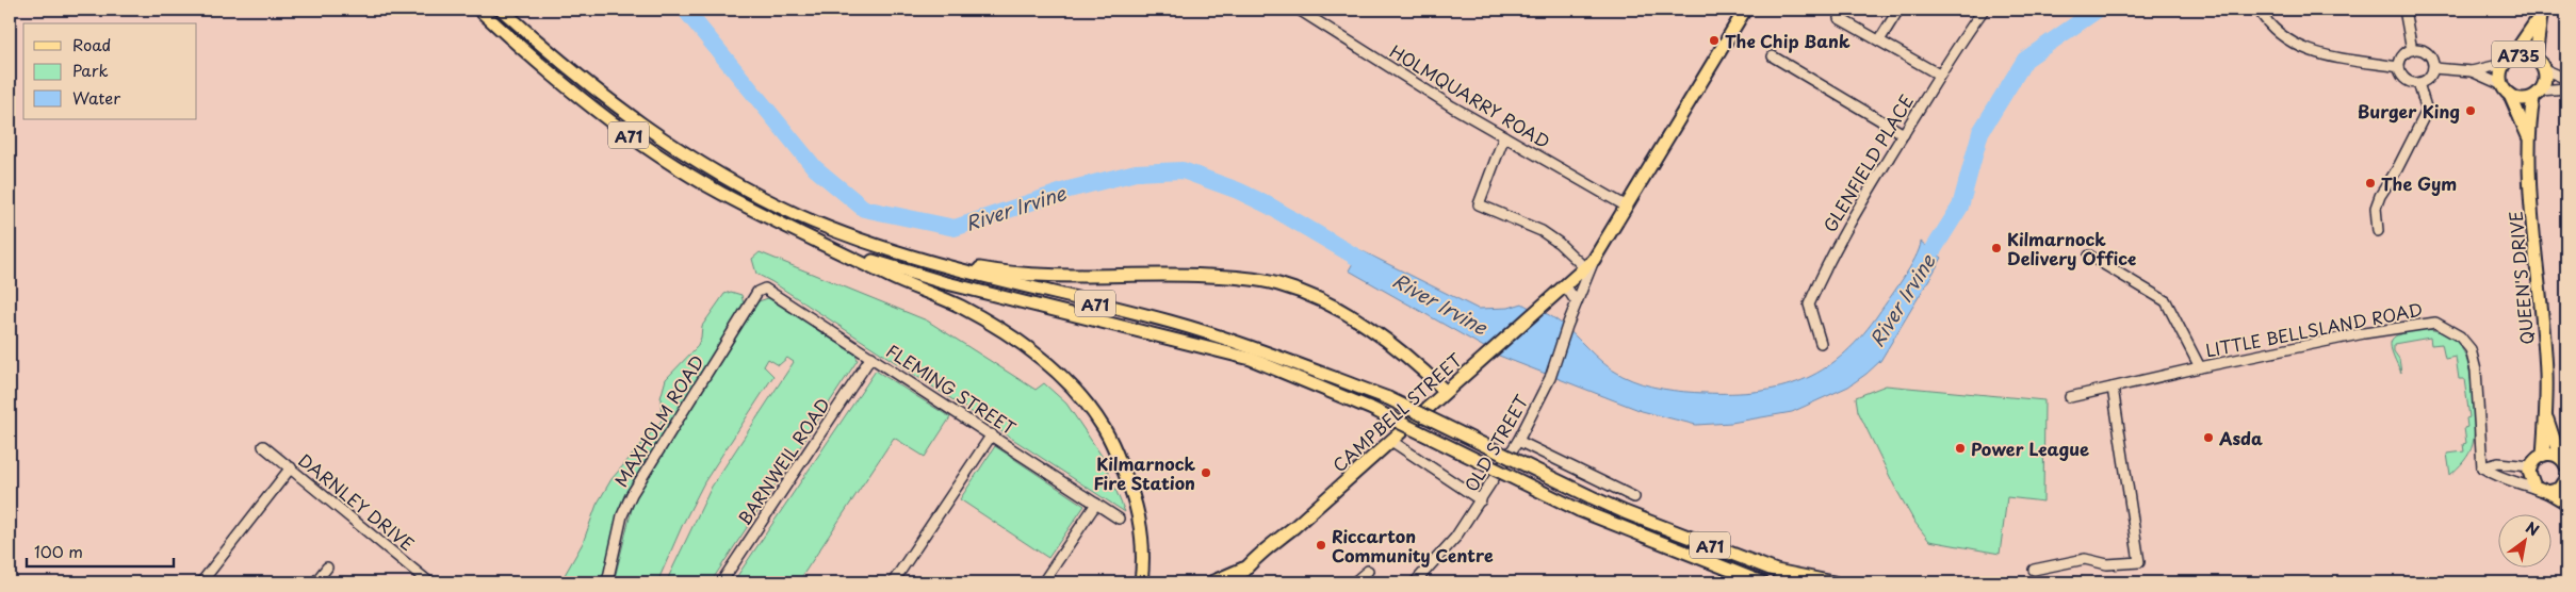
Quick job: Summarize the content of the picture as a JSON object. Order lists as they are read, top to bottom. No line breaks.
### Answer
{"streets":{"main road":["A735","A71","QUEEN'S DRIVE","CAMPBELL STREET"],"street":["HOLMQUARRY ROAD","GLENFIELD PLACE","LITTLE BELLSLAND ROAD","FLEMING STREET","MAXHOLM ROAD","OLD STREET","BARNWEIL ROAD","DARNLEY DRIVE"]},"crossings":[["A735","QUEEN'S DRIVE"],["HOLMQUARRY ROAD","CAMPBELL STREET"],["FLEMING STREET","MAXHOLM ROAD"],["FLEMING STREET","BARNWEIL ROAD"],["CAMPBELL STREET","OLD STREET"]],"water":["River Irvine"],"places":["The Chip Bank","Burger King","The Gym","Kilmarnock Delivery Office","Asda","Power League","Kilmarnock Fire Station","Riccarton Community Centre"],"legend":["Road","Park","Water"],"scale_bar":"100 m","north":"top right"}
